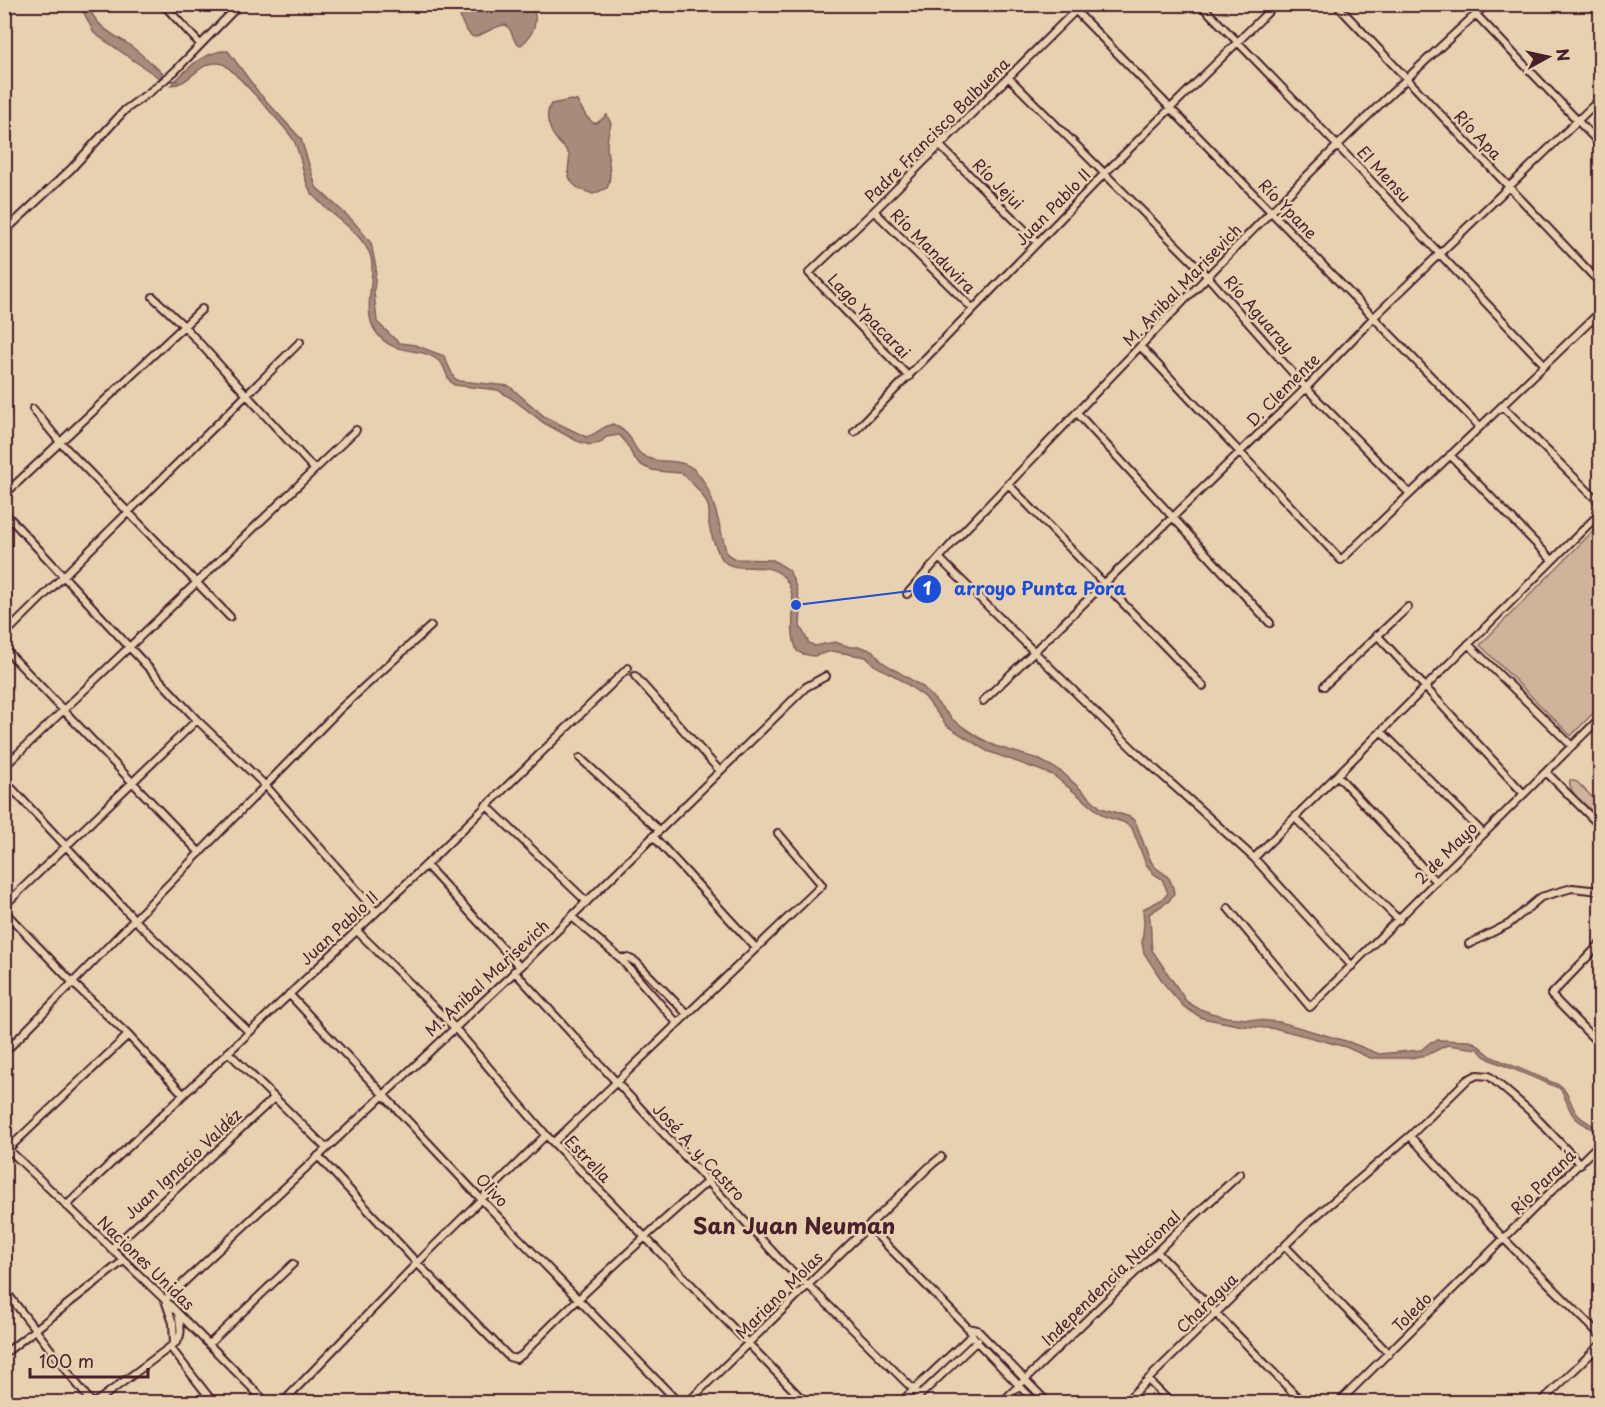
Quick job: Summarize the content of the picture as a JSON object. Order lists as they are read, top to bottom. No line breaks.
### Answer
{"streets":{"street":["Padre Francisco Balbuena","Río Apa","El Mensu","Río Jejui","Juan Pablo II","Río Ypane","Río Manduvira","M. Anibal Marisevich","Río Aguaray","Lago Ypacarai","D. Clemente","2 de Mayo","José A. y Castro","Estrella","Juan Ignacio Valdéz","Río Paraná","Olivo","Naciones Unidas","Independencia Nacional","Mariano Molas","Charagua","Toledo"]},"crossings":[["Padre Francisco Balbuena","Río Jejui"],["Padre Francisco Balbuena","Río Ypane"],["Padre Francisco Balbuena","Río Manduvira"],["Padre Francisco Balbuena","Río Aguaray"],["Padre Francisco Balbuena","Lago Ypacarai"],["Río Apa","M. Anibal Marisevich"],["Río Apa","D. Clemente"],["El Mensu","Juan Pablo II"],["El Mensu","M. Anibal Marisevich"],["El Mensu","D. Clemente"],["Río Jejui","Juan Pablo II"],["Juan Pablo II","Río Ypane"],["Juan Pablo II","Río Manduvira"],["Juan Pablo II","Río Aguaray"],["Juan Pablo II","Lago Ypacarai"],["Juan Pablo II","José A. y Castro"],["Juan Pablo II","Estrella"],["Juan Pablo II","Olivo"],["Juan Pablo II","Naciones Unidas"],["Río Ypane","M. Anibal Marisevich"],["Río Ypane","D. Clemente"],["M. Anibal Marisevich","Río Aguaray"],["M. Anibal Marisevich","José A. y Castro"],["M. Anibal Marisevich","Estrella"],["M. Anibal Marisevich","Olivo"],["M. Anibal Marisevich","Naciones Unidas"],["Río Aguaray","D. Clemente"],["José A. y Castro","Mariano Molas"],["Estrella","Mariano Molas"],["Juan Ignacio Valdéz","Naciones Unidas"],["Río Paraná","Charagua"],["Río Paraná","Toledo"]],"districts":["San Juan Neuman"],"places":["arroyo Punta Pora"],"scale_bar":"100 m","north":"right"}
